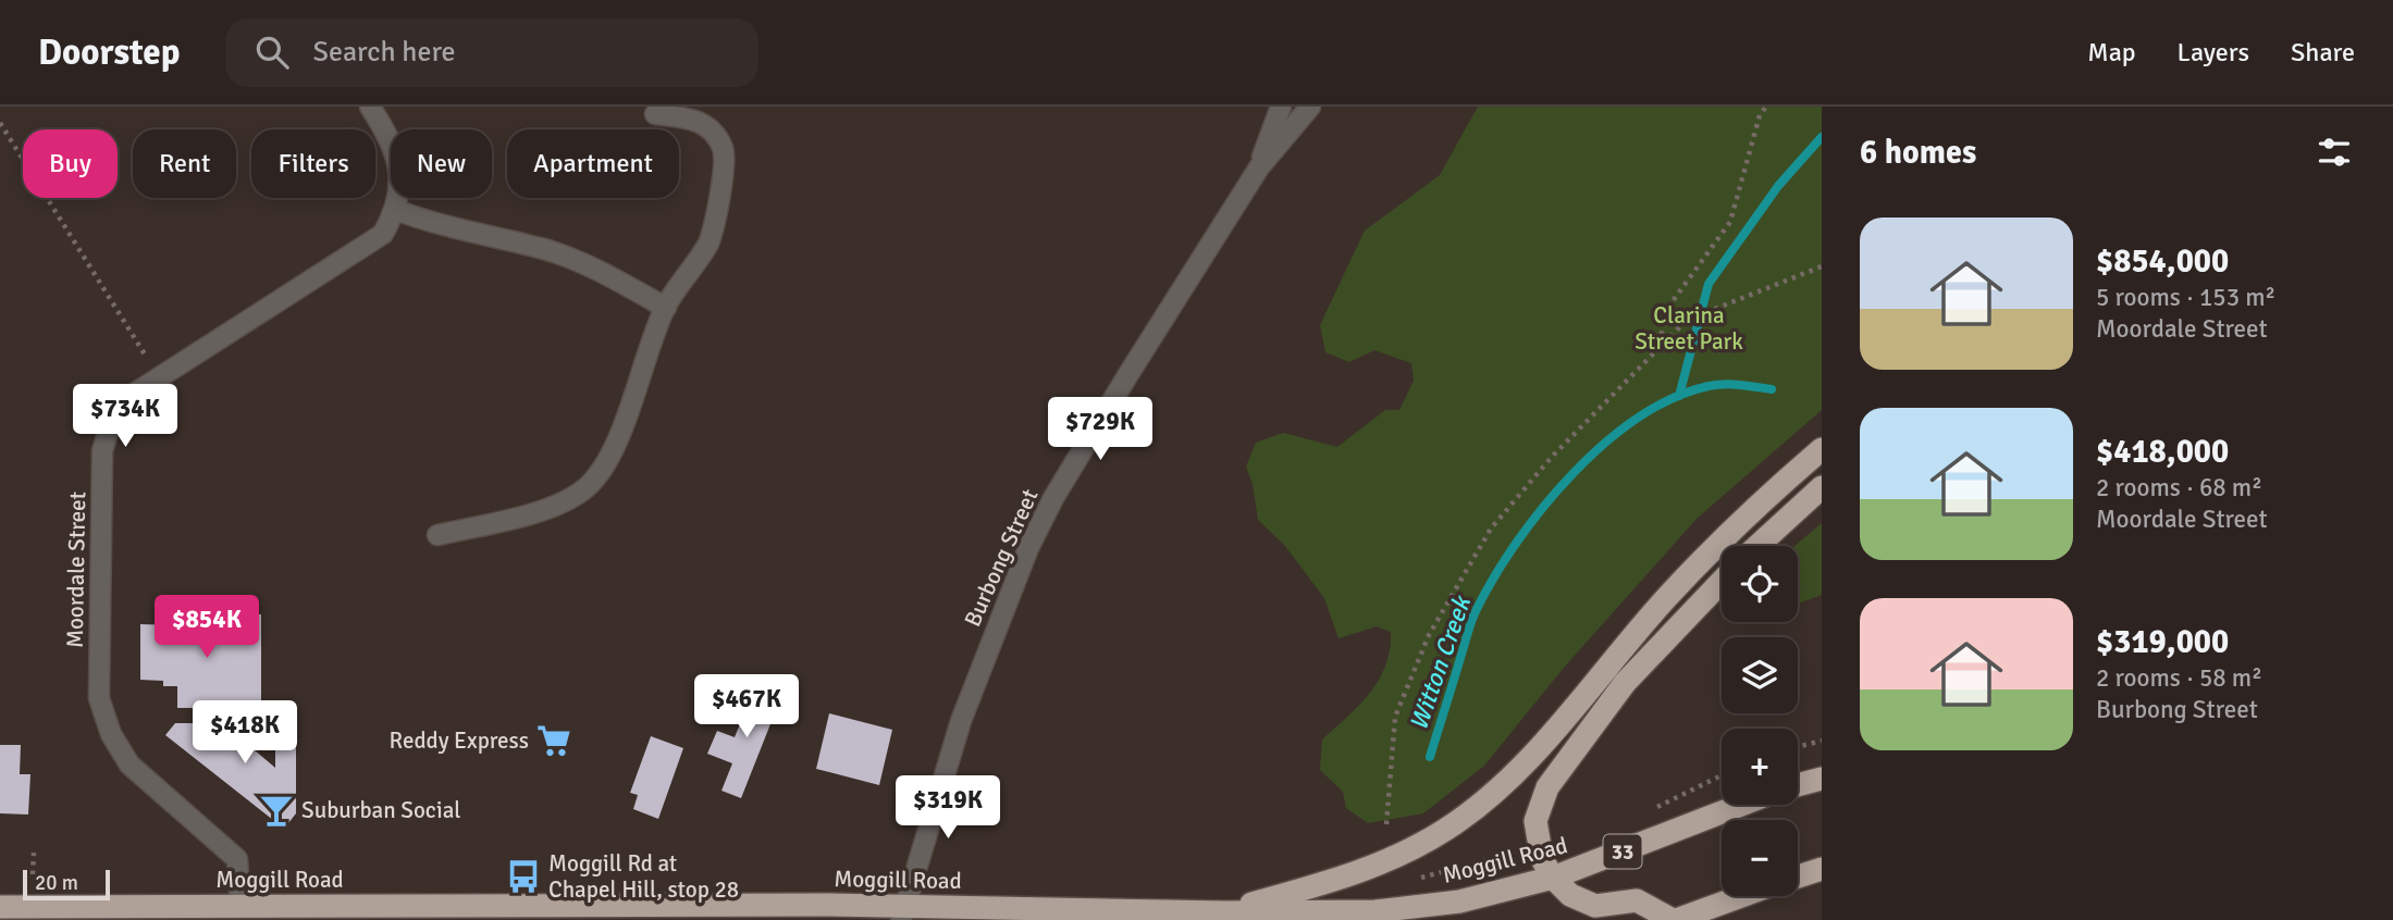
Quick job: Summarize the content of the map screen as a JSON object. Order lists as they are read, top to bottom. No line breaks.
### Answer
{"streets":{"highway":["33","Moggill Road"],"street":["Burbong Street","Moordale Street"]},"crossings":[["Burbong Street","Moggill Road"],["Moordale Street","Moggill Road"]],"water":["Witton Creek"],"parks":["Clarina Street Park"],"places":{"supermarket":["Reddy Express"],"bar":["Suburban Social"],"bus stop":["Moggill Rd at Chapel Hill, stop 28"]},"scale_bar":"20 m","page":{"header":"Doorstep","search":"Search here","nav":["Map","Layers","Share"],"heading":"6 homes","chip":["Buy","Rent","Filters","New","Apartment"],"list":[{"name":"$854,000","note":"5 rooms · 153 m² · Moordale Street"},{"name":"$418,000","note":"2 rooms · 68 m² · Moordale Street"},{"name":"$319,000","note":"2 rooms · 58 m² · Burbong Street"}],"price":["$734K","$729K","$854K","$467K","$418K","$319K"],"map_buttons":["+","−"],"scale":"20 m"}}
